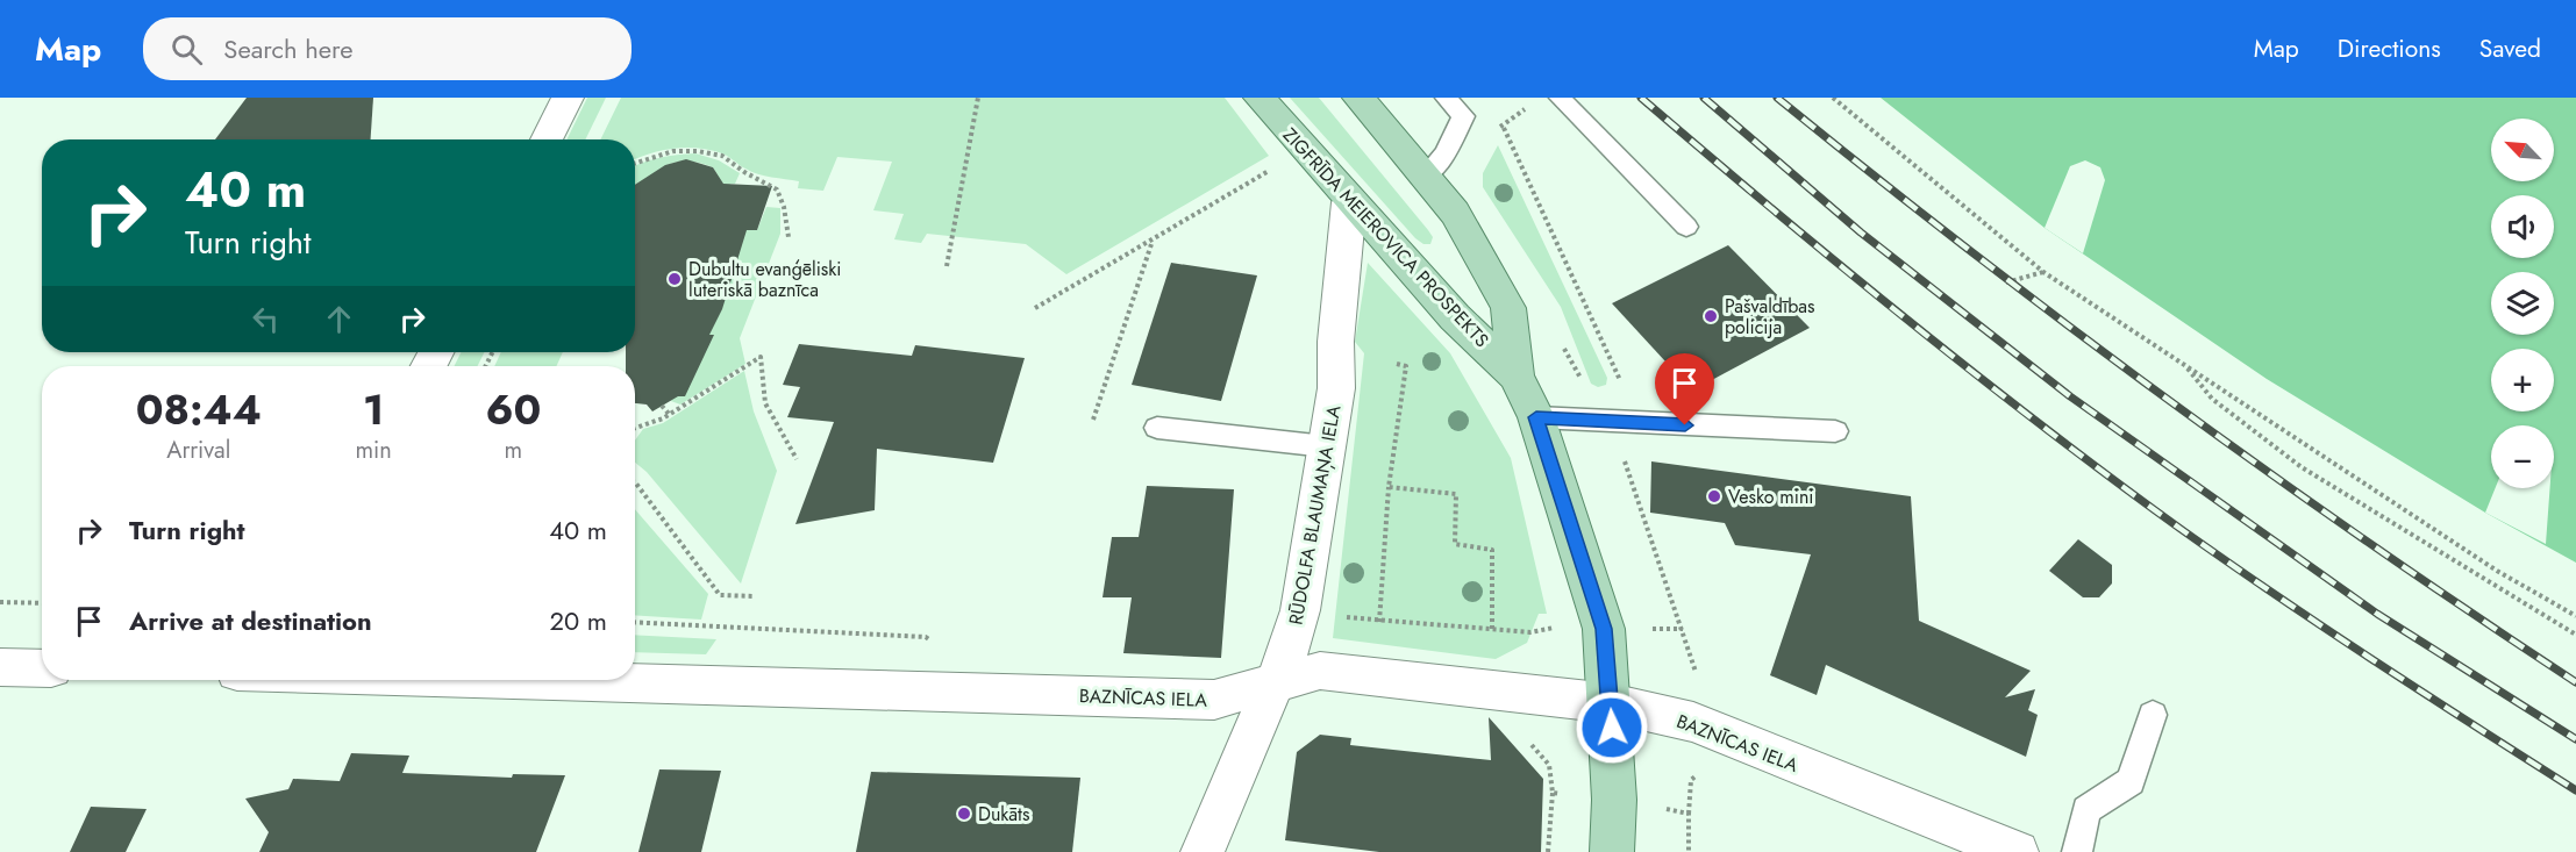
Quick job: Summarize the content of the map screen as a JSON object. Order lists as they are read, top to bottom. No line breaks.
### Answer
{"streets":{"main road":["ZIGFRĪDA MEIEROVICA PROSPEKTS"],"street":["RŪDOLFA BLAUMAŅA IELA","BAZNĪCAS IELA"]},"crossings":[["ZIGFRĪDA MEIEROVICA PROSPEKTS","RŪDOLFA BLAUMAŅA IELA"],["ZIGFRĪDA MEIEROVICA PROSPEKTS","BAZNĪCAS IELA"],["RŪDOLFA BLAUMAŅA IELA","BAZNĪCAS IELA"]],"places":["Dubultu evanģēliski luteriskā baznīca","Pašvaldības policija","Vesko mini","Dukāts"],"north":"top left","page":{"header":"Map","search":"Search here","nav":["Map","Directions","Saved"],"map_buttons":["+","−"],"turn":["40 m","Turn right"],"eta":["08:44","Arrival","1","min","60","m"],"list":[{"name":"Turn right","value":"40 m"},{"name":"Arrive at destination","value":"20 m"}]}}
